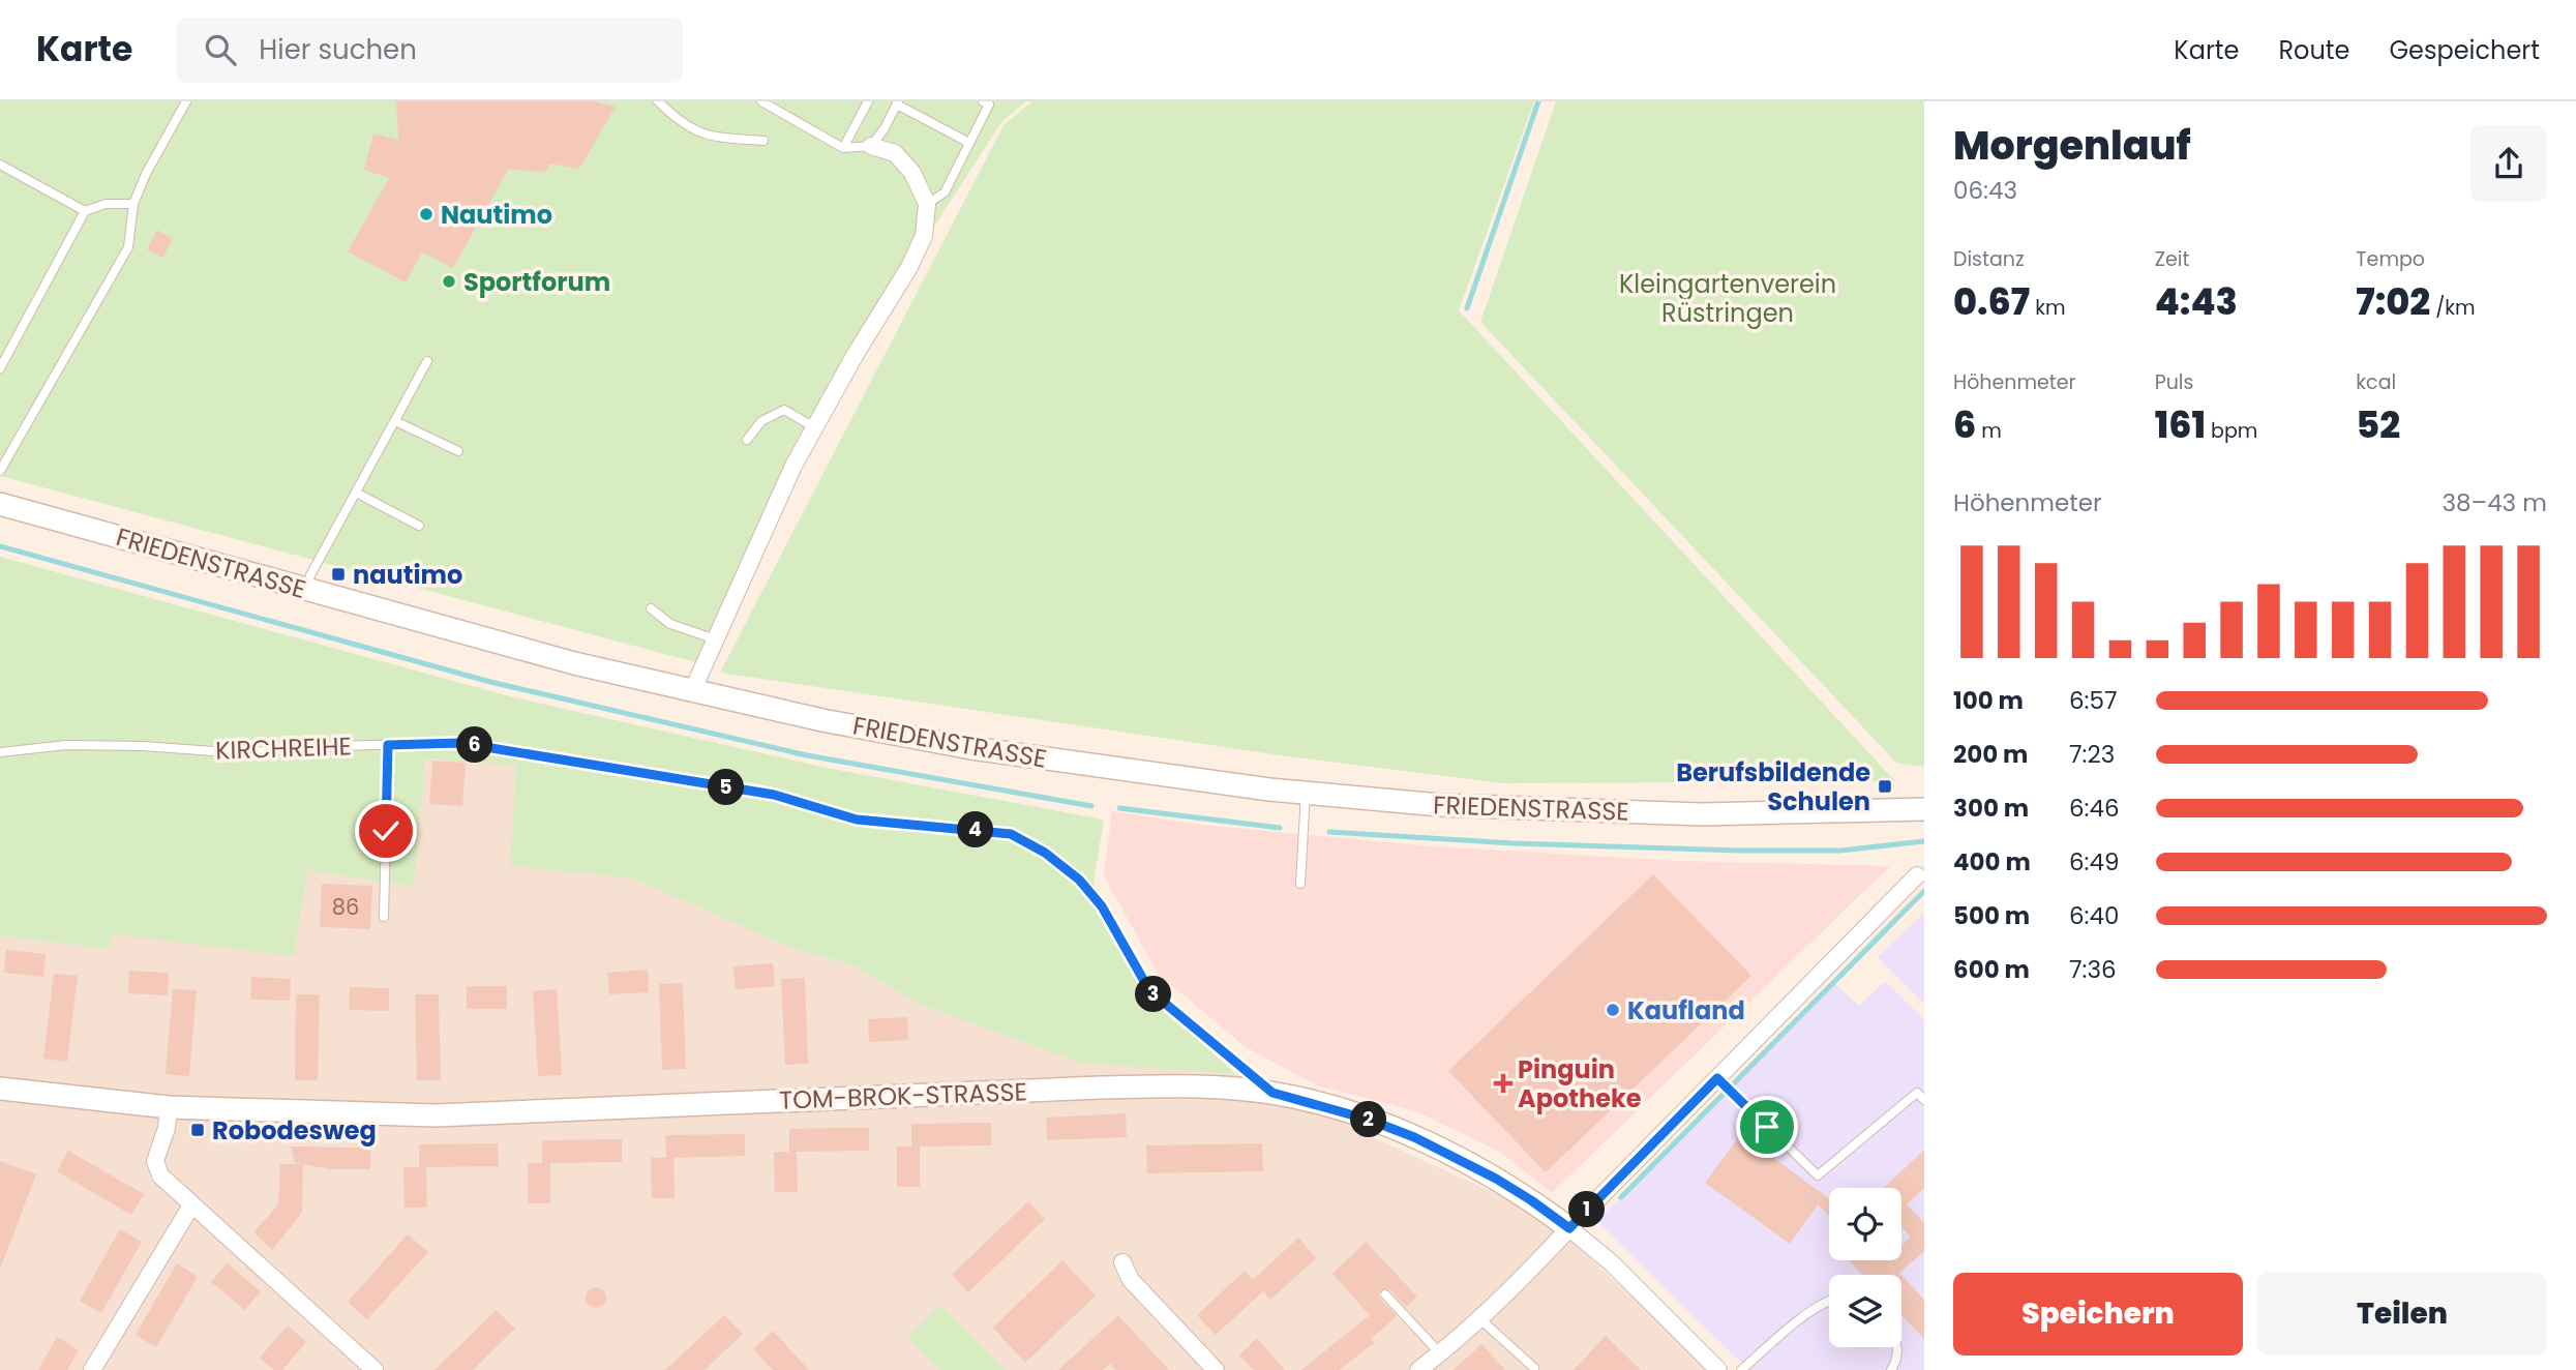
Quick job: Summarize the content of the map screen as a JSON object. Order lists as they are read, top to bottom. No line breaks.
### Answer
{"streets":{"main road":["FRIEDENSTRASSE","TOM-BROK-STRASSE"],"lane":["KIRCHREIHE"]},"crossings":[["KIRCHREIHE","TOM-BROK-STRASSE"]],"parks":["Kleingartenverein Rüstringen"],"places":{"other":["Nautimo","Sportforum","Kaufland"],"transit":["nautimo","Berufsbildende Schulen","Robodesweg"],"health":["Pinguin Apotheke"]},"house_numbers":["86"],"page":{"header":"Karte","search":"Hier suchen","nav":["Karte","Route","Gespeichert"],"heading":["Morgenlauf","06:43"],"stats":[["Distanz","0.67 km"],["Zeit","4:43"],["Tempo","7:02 /km"],["Höhenmeter","6 m"],["Puls","161 bpm"],["kcal","52"]],"chart":["Höhenmeter","38–43 m"],"list":[{"name":"100 m","note":"6:57"},{"name":"200 m","note":"7:23"},{"name":"300 m","note":"6:46"},{"name":"400 m","note":"6:49"},{"name":"500 m","note":"6:40"},{"name":"600 m","note":"7:36"}],"pins":["6","5","4","3","2","1"],"buttons":["Speichern","Teilen"]}}
